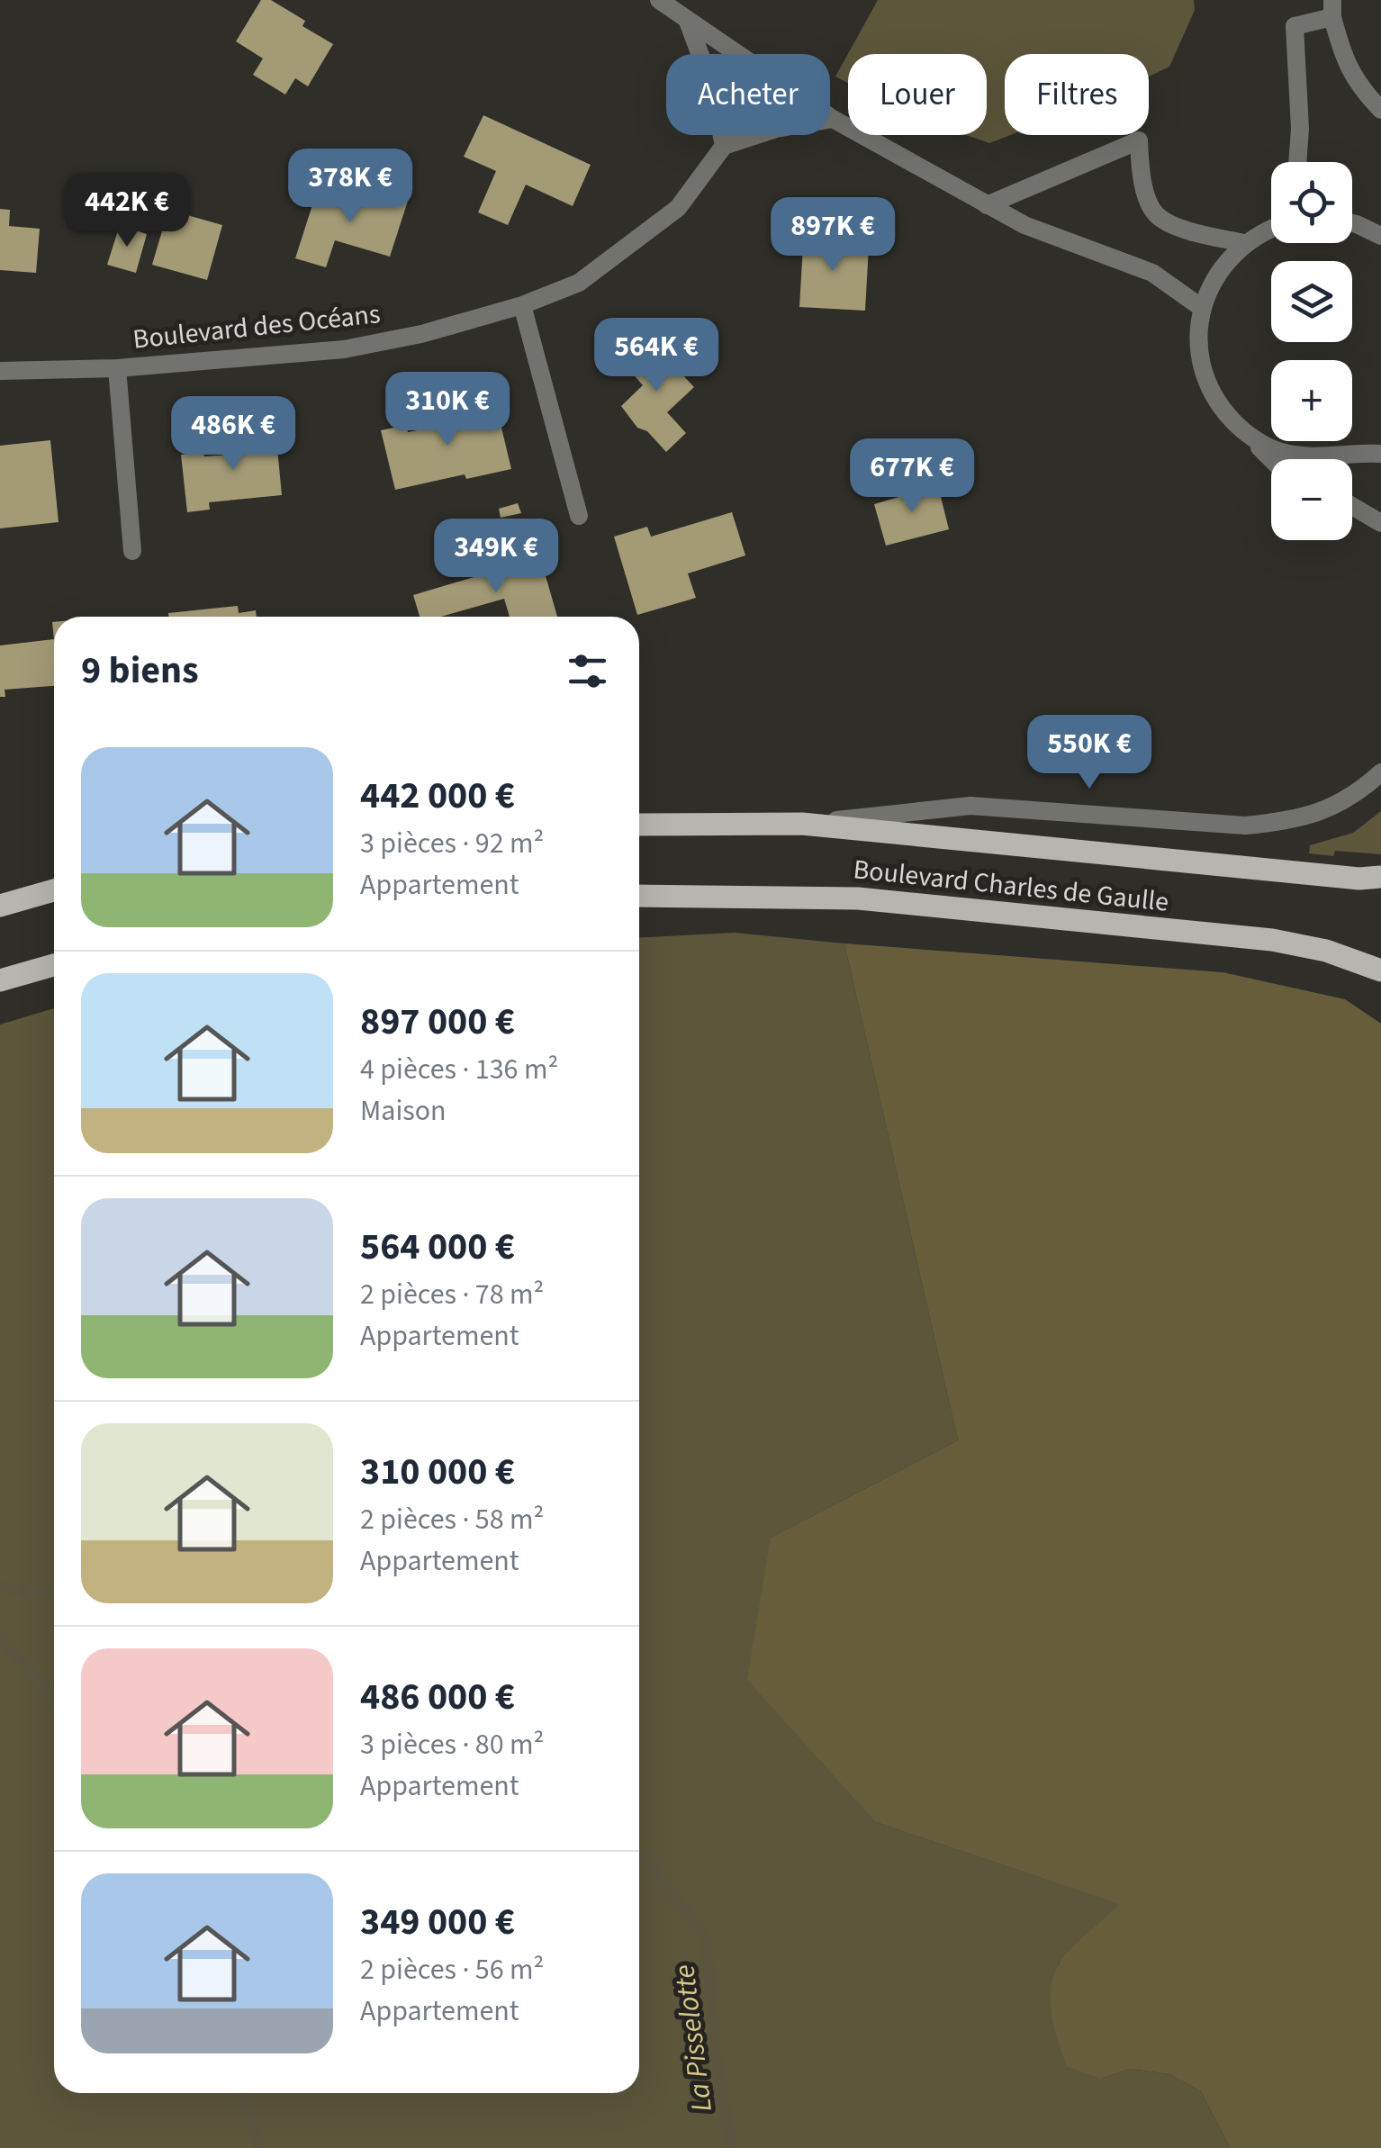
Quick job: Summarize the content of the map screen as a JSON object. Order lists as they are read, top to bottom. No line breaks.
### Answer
{"streets":{"main road":["Boulevard Charles de Gaulle"],"street":["Boulevard des Océans"]},"water":["La Pisselotte"],"page":{"chip":["Acheter","Louer","Filtres"],"price":["378K €","442K €","897K €","564K €","310K €","486K €","677K €","349K €","550K €"],"map_buttons":["+","−"],"heading":"9 biens","list":[{"name":"442 000 €","note":"3 pièces · 92 m² · Appartement"},{"name":"897 000 €","note":"4 pièces · 136 m² · Maison"},{"name":"564 000 €","note":"2 pièces · 78 m² · Appartement"},{"name":"310 000 €","note":"2 pièces · 58 m² · Appartement"},{"name":"486 000 €","note":"3 pièces · 80 m² · Appartement"},{"name":"349 000 €","note":"2 pièces · 56 m² · Appartement"}]}}
